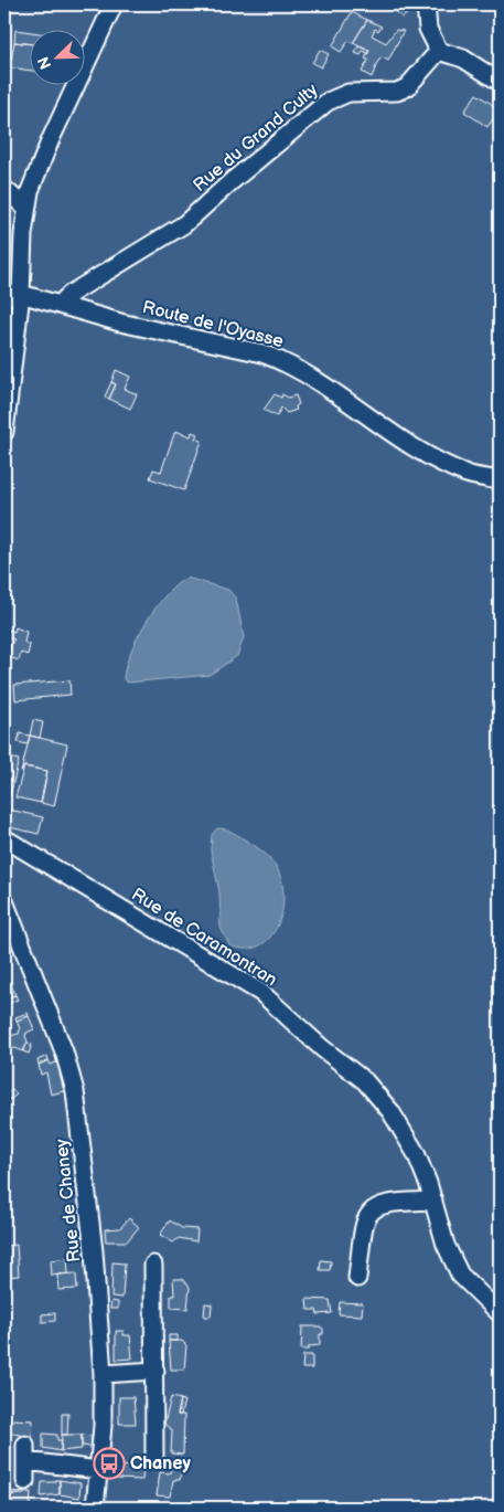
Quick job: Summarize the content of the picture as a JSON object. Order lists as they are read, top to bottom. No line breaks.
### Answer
{"streets":{"street":["Rue du Grand Culty","Route de l'Oyasse","Rue de Caramontran","Rue de Chaney"]},"crossings":[["Rue du Grand Culty","Route de l'Oyasse"]],"places":{"bus stop":["Chaney"]},"north":"bottom left"}
